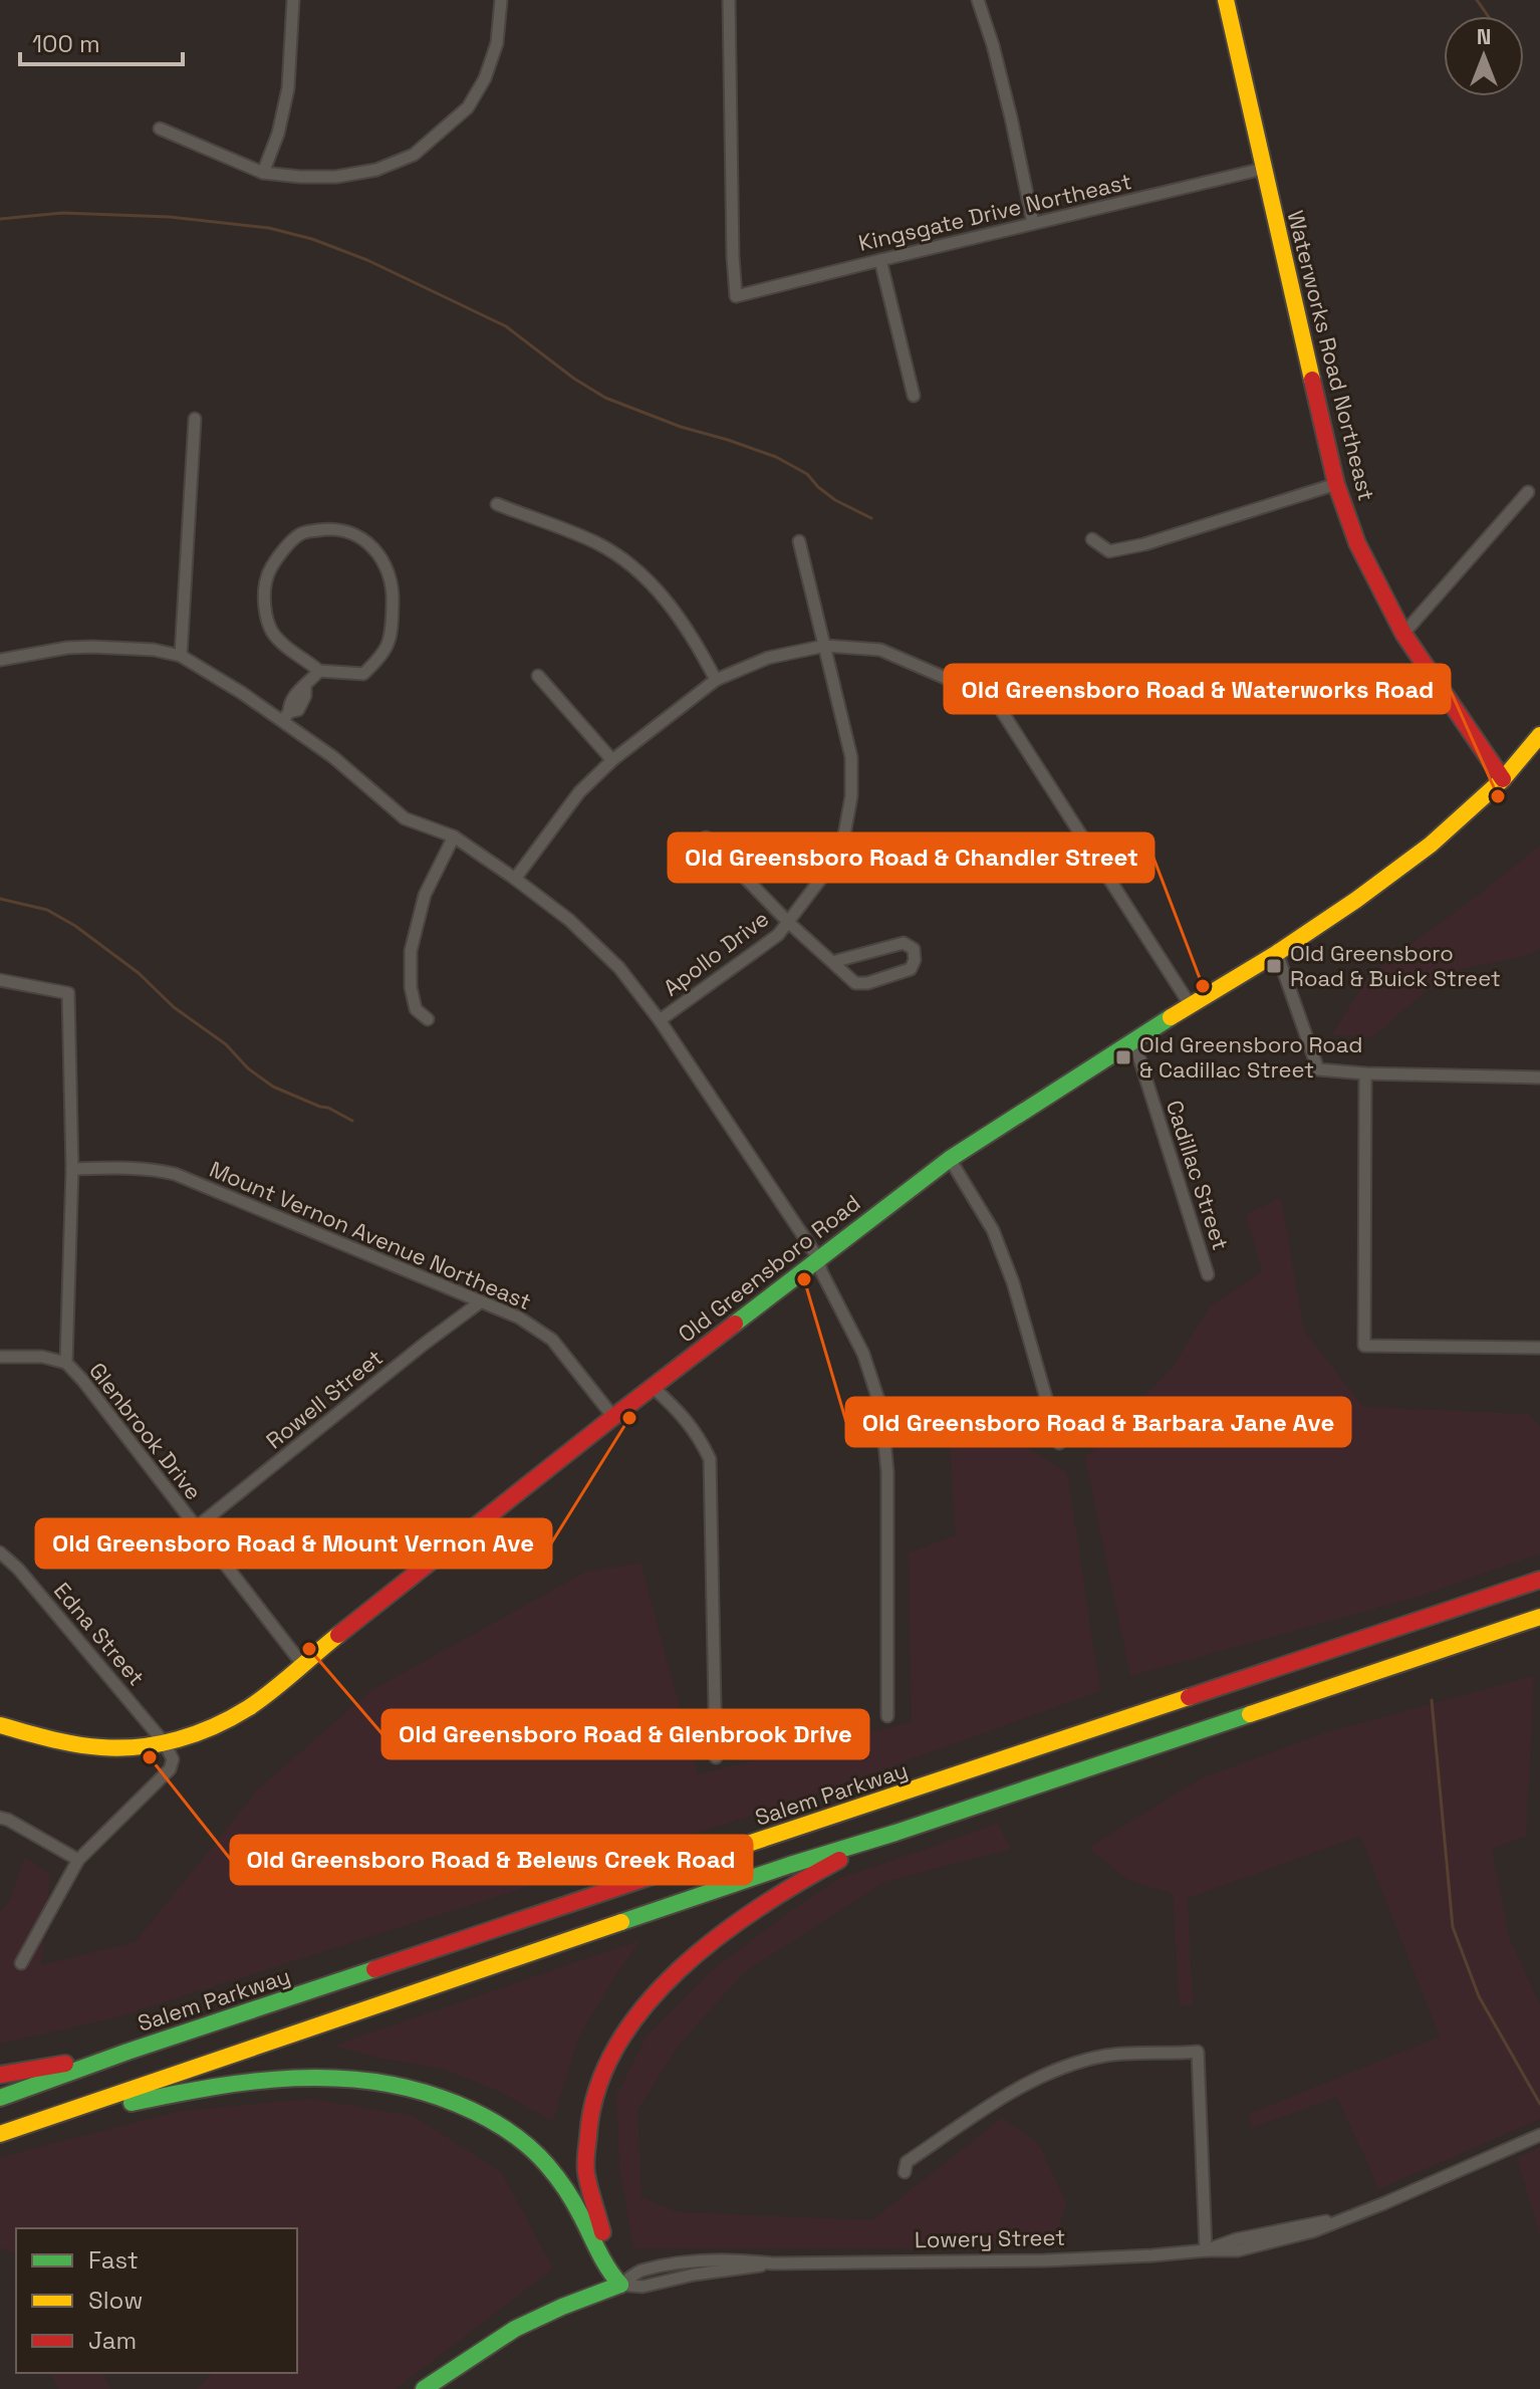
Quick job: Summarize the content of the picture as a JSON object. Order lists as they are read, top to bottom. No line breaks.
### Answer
{"streets":{"main road":["Waterworks Road Northeast","Old Greensboro Road","Salem Parkway","Lowery Street"],"street":["Kingsgate Drive Northeast","Apollo Drive","Cadillac Street","Mount Vernon Avenue Northeast","Rowell Street","Glenbrook Drive","Edna Street"]},"crossings":[["Kingsgate Drive Northeast","Waterworks Road Northeast"],["Waterworks Road Northeast","Old Greensboro Road"],["Cadillac Street","Old Greensboro Road"],["Mount Vernon Avenue Northeast","Old Greensboro Road"],["Mount Vernon Avenue Northeast","Rowell Street"],["Mount Vernon Avenue Northeast","Glenbrook Drive"],["Old Greensboro Road","Glenbrook Drive"],["Old Greensboro Road","Edna Street"],["Rowell Street","Glenbrook Drive"]],"places":{"other":["Old Greensboro Road & Waterworks Road","Old Greensboro Road & Chandler Street","Old Greensboro Road & Barbara Jane Ave","Old Greensboro Road & Mount Vernon Ave","Old Greensboro Road & Glenbrook Drive","Old Greensboro Road & Belews Creek Road"],"transit":["Old Greensboro Road & Buick Street","Old Greensboro Road & Cadillac Street"]},"legend":["Fast","Slow","Jam"],"scale_bar":"100 m","north":"top"}
